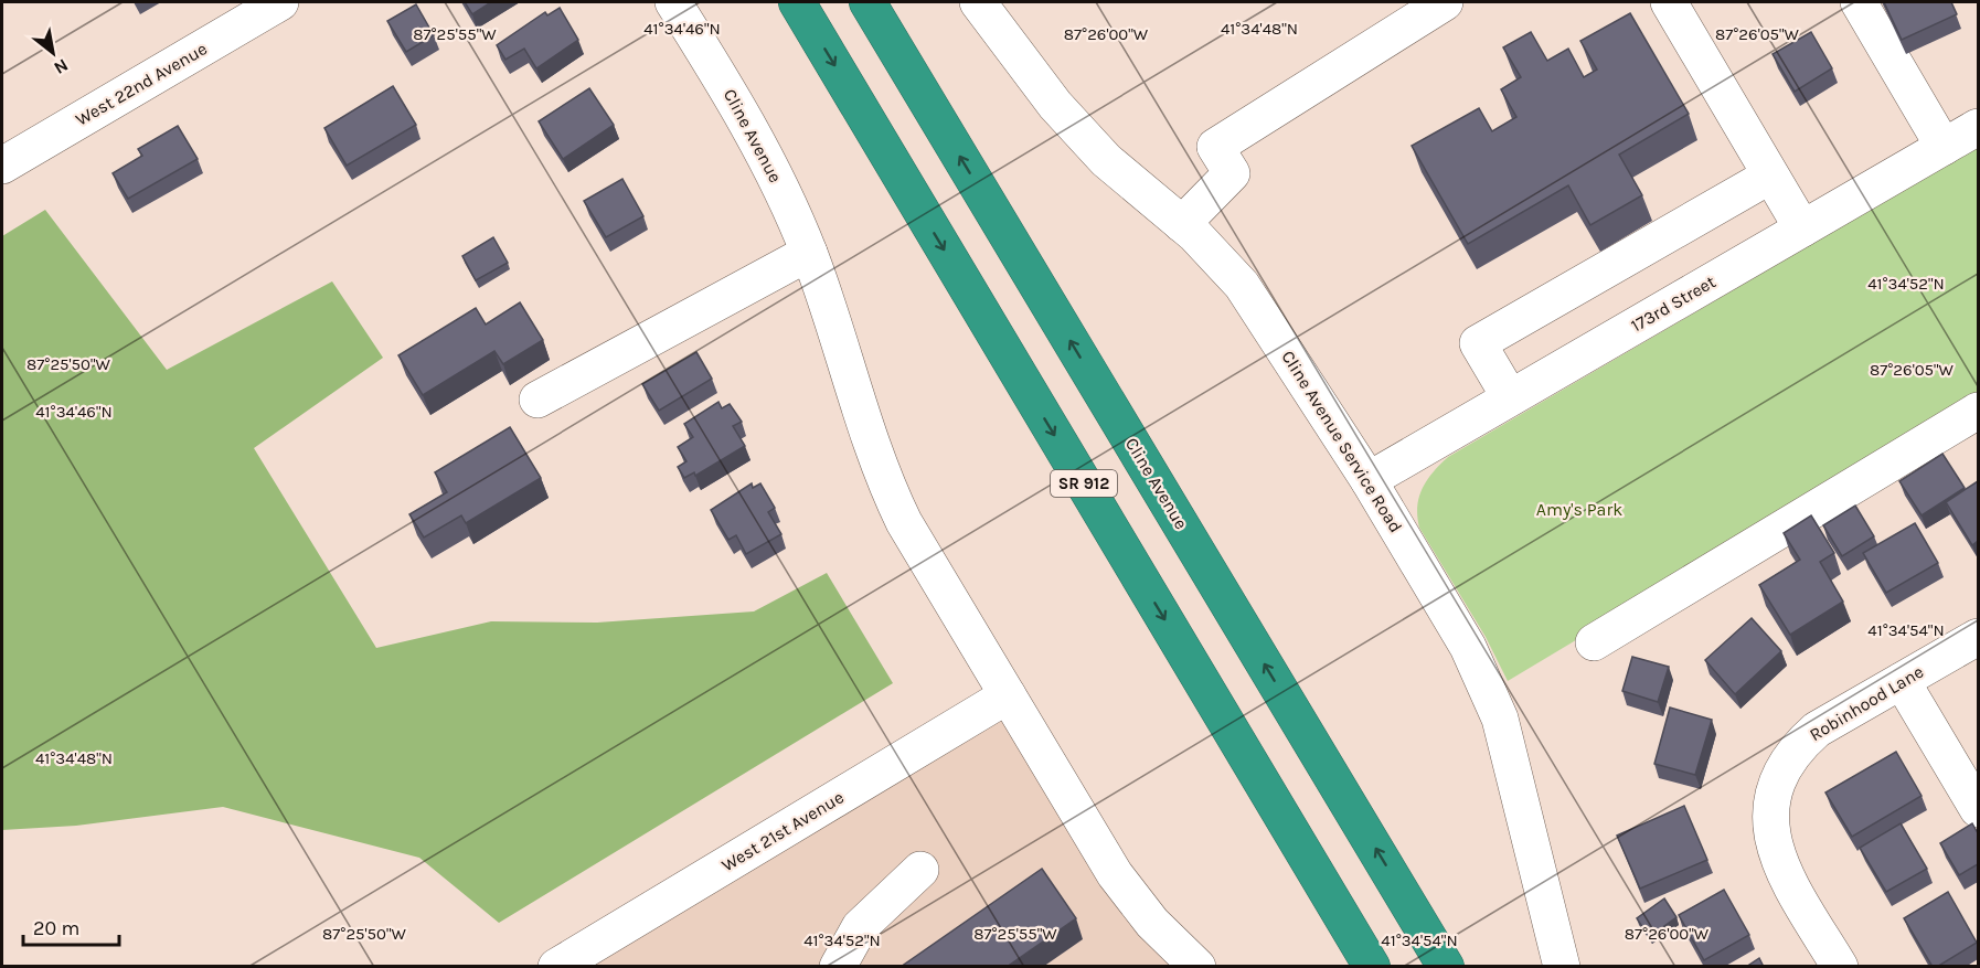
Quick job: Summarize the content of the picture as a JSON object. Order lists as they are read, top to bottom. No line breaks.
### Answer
{"streets":{"highway":["Cline Avenue","SR 912"],"street":["West 22nd Avenue","173rd Street","Cline Avenue Service Road","Robinhood Lane","West 21st Avenue"]},"crossings":[["Cline Avenue","West 21st Avenue"],["173rd Street","Cline Avenue Service Road"]],"parks":["Amy's Park"],"scale_bar":"20 m","north":"bottom right","coordinates":["41°34'46\"N","41°34'48\"N","87°25'55\"W","87°26'00\"W","87°26'05\"W","41°34'52\"N","87°25'50\"W","41°34'54\"N"]}
